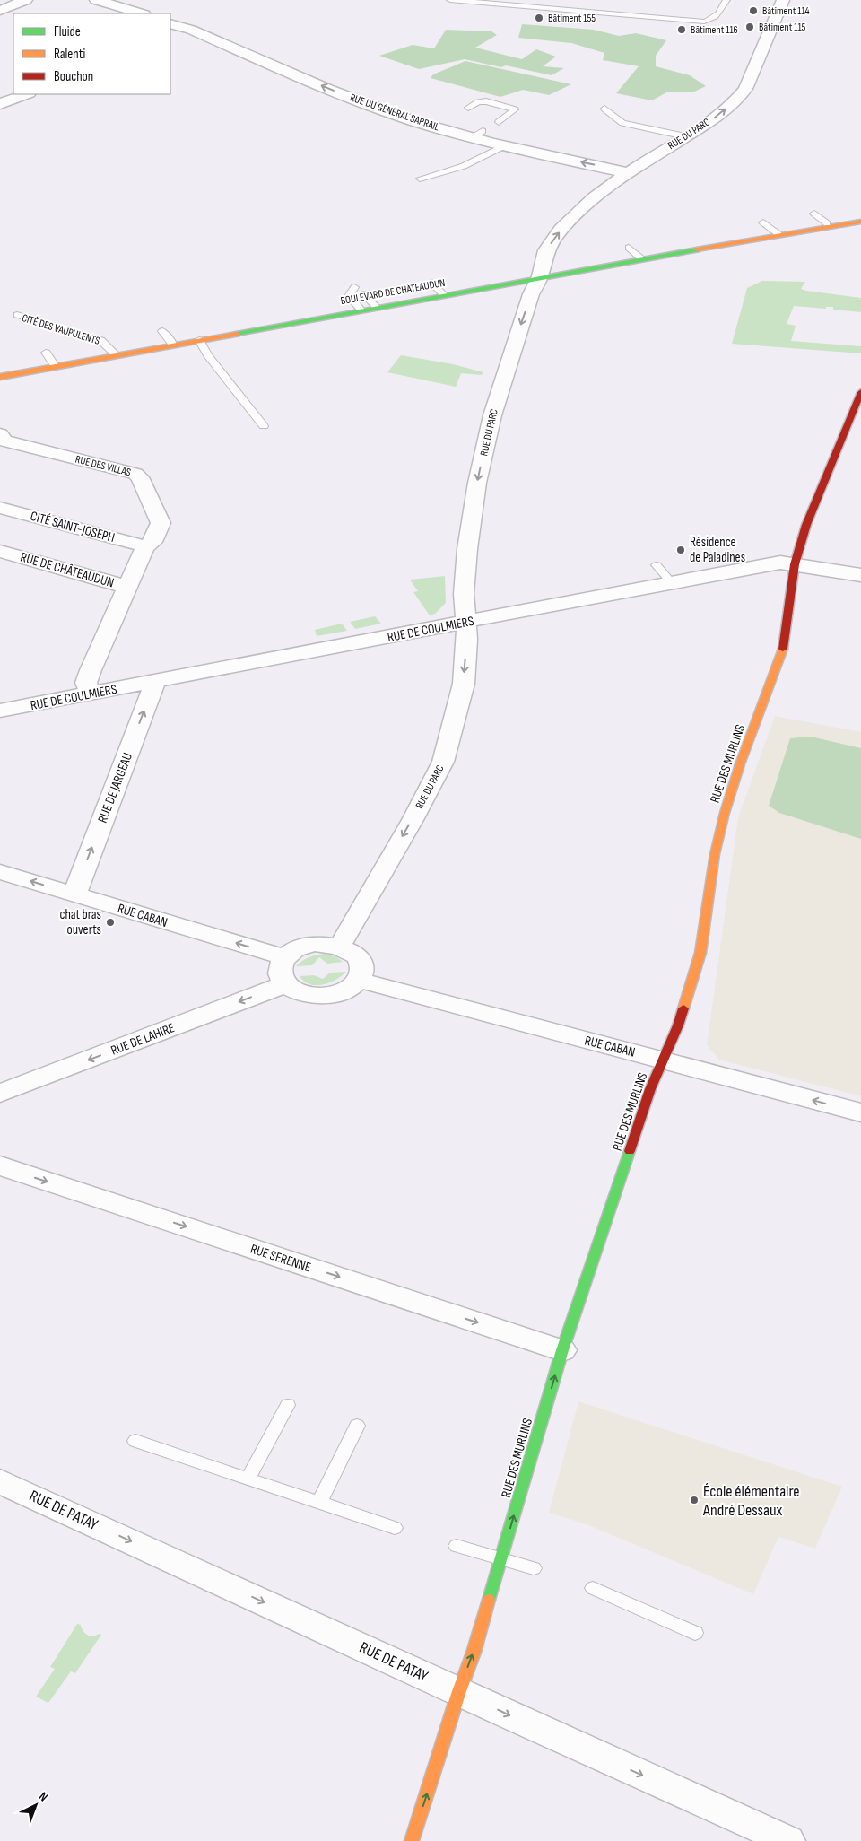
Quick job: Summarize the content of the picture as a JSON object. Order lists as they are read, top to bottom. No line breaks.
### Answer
{"streets":{"street":["RUE DU GÉNÉRAL SARRAIL","RUE DU PARC","BOULEVARD DE CHÂTEAUDUN","RUE DES VILLAS","CITÉ SAINT-JOSEPH","RUE DE CHÂTEAUDUN","RUE DE COULMIERS","RUE DES MURLINS","RUE DE JARGEAU","RUE CABAN","RUE DE LAHIRE","RUE SERENNE","RUE DE PATAY"],"lane":["CITÉ DES VAUPULENTS"]},"crossings":[["RUE DU GÉNÉRAL SARRAIL","RUE DU PARC"],["RUE DU PARC","BOULEVARD DE CHÂTEAUDUN"],["RUE DU PARC","RUE DE COULMIERS"],["RUE DU PARC","RUE CABAN"],["RUE DU PARC","RUE DE LAHIRE"],["BOULEVARD DE CHÂTEAUDUN","CITÉ DES VAUPULENTS"],["RUE DES VILLAS","CITÉ SAINT-JOSEPH"],["RUE DES VILLAS","RUE DE CHÂTEAUDUN"],["RUE DE CHÂTEAUDUN","RUE DE COULMIERS"],["RUE DE COULMIERS","RUE DES MURLINS"],["RUE DE COULMIERS","RUE DE JARGEAU"],["RUE DES MURLINS","RUE CABAN"],["RUE DES MURLINS","RUE SERENNE"],["RUE DES MURLINS","RUE DE PATAY"],["RUE DE JARGEAU","RUE CABAN"],["RUE CABAN","RUE DE LAHIRE"]],"one_way":["RUE DU GÉNÉRAL SARRAIL","RUE DE JARGEAU","RUE CABAN","RUE DE LAHIRE","RUE SERENNE","RUE DE PATAY"],"places":["Bâtiment 114","Bâtiment 155","Bâtiment 115","Bâtiment 116","Résidence de Paladines","chat bras ouverts","École élémentaire André Dessaux"],"legend":["Fluide","Ralenti","Bouchon"],"north":"top right"}
